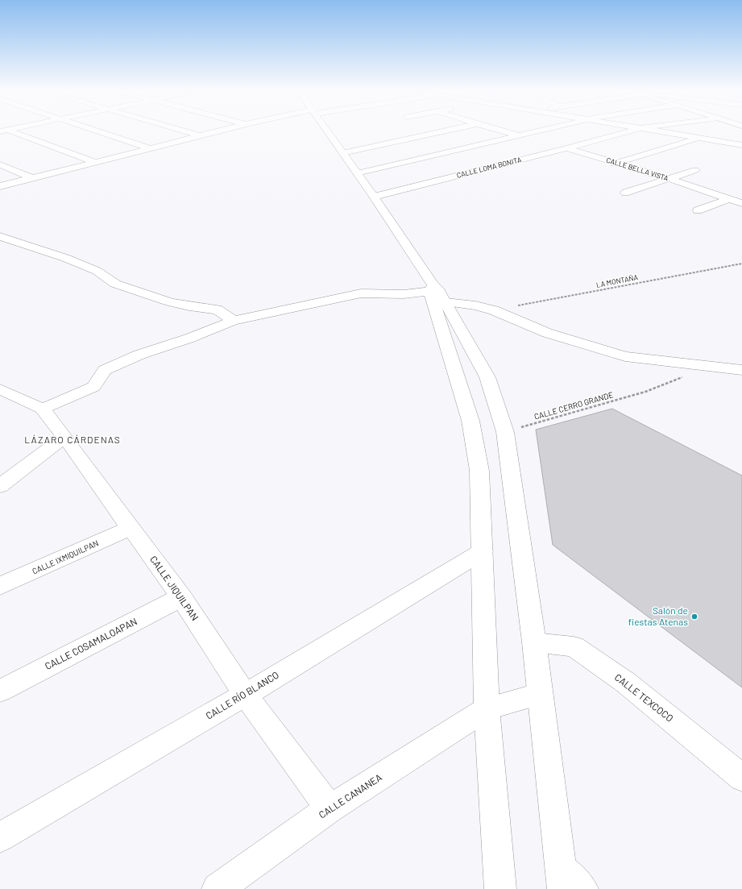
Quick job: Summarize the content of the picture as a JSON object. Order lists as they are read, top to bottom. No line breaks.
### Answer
{"streets":{"street":["CALLE LOMA BONITA","CALLE BELLA VISTA","CALLE IXMIQUILPAN","CALLE JIQUILPAN","CALLE COSAMALOAPAN","CALLE RÍO BLANCO","CALLE TEXCOCO","CALLE CANANEA"],"path":["LA MONTAÑA","CALLE CERRO GRANDE"]},"crossings":[["CALLE LOMA BONITA","CALLE BELLA VISTA"],["CALLE IXMIQUILPAN","CALLE JIQUILPAN"],["CALLE JIQUILPAN","CALLE COSAMALOAPAN"],["CALLE JIQUILPAN","CALLE RÍO BLANCO"],["CALLE JIQUILPAN","CALLE CANANEA"]],"districts":["LÁZARO CÁRDENAS"],"places":["Salón de fiestas Atenas"]}
